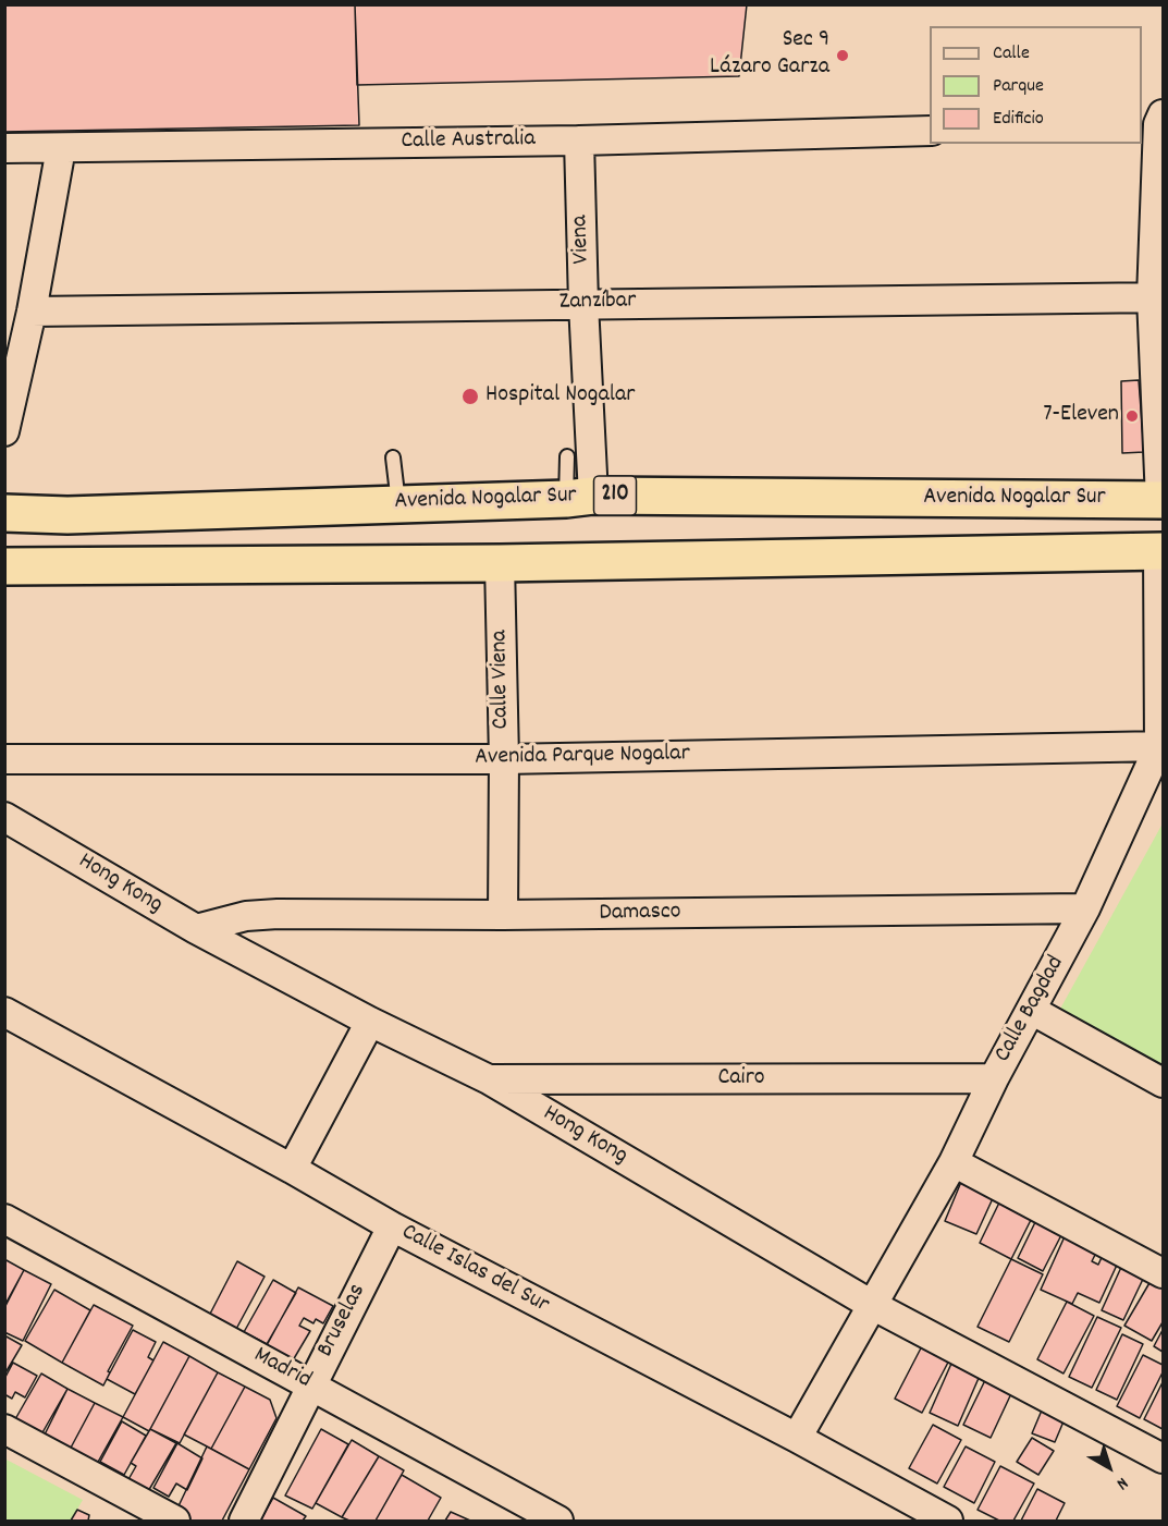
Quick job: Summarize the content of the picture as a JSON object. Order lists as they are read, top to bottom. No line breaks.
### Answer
{"streets":{"highway":["210","Avenida Nogalar Sur"],"street":["Calle Australia","Viena","Zanzíbar","Calle Viena","Avenida Parque Nogalar","Hong Kong","Damasco","Calle Bagdad","Cairo","Calle Islas del Sur","Bruselas","Madrid"]},"crossings":[["Calle Australia","Viena"],["Viena","Zanzíbar"],["Viena","Avenida Nogalar Sur"],["Calle Viena","Avenida Parque Nogalar"],["Calle Viena","Damasco"],["Avenida Parque Nogalar","Calle Bagdad"],["Hong Kong","Damasco"],["Hong Kong","Calle Bagdad"],["Hong Kong","Cairo"],["Damasco","Calle Bagdad"],["Calle Bagdad","Cairo"],["Calle Bagdad","Calle Islas del Sur"],["Calle Islas del Sur","Bruselas"],["Bruselas","Madrid"]],"places":["Sec 9 Lázaro Garza","Hospital Nogalar","7-Eleven"],"legend":["Calle","Parque","Edificio"],"north":"bottom right"}
